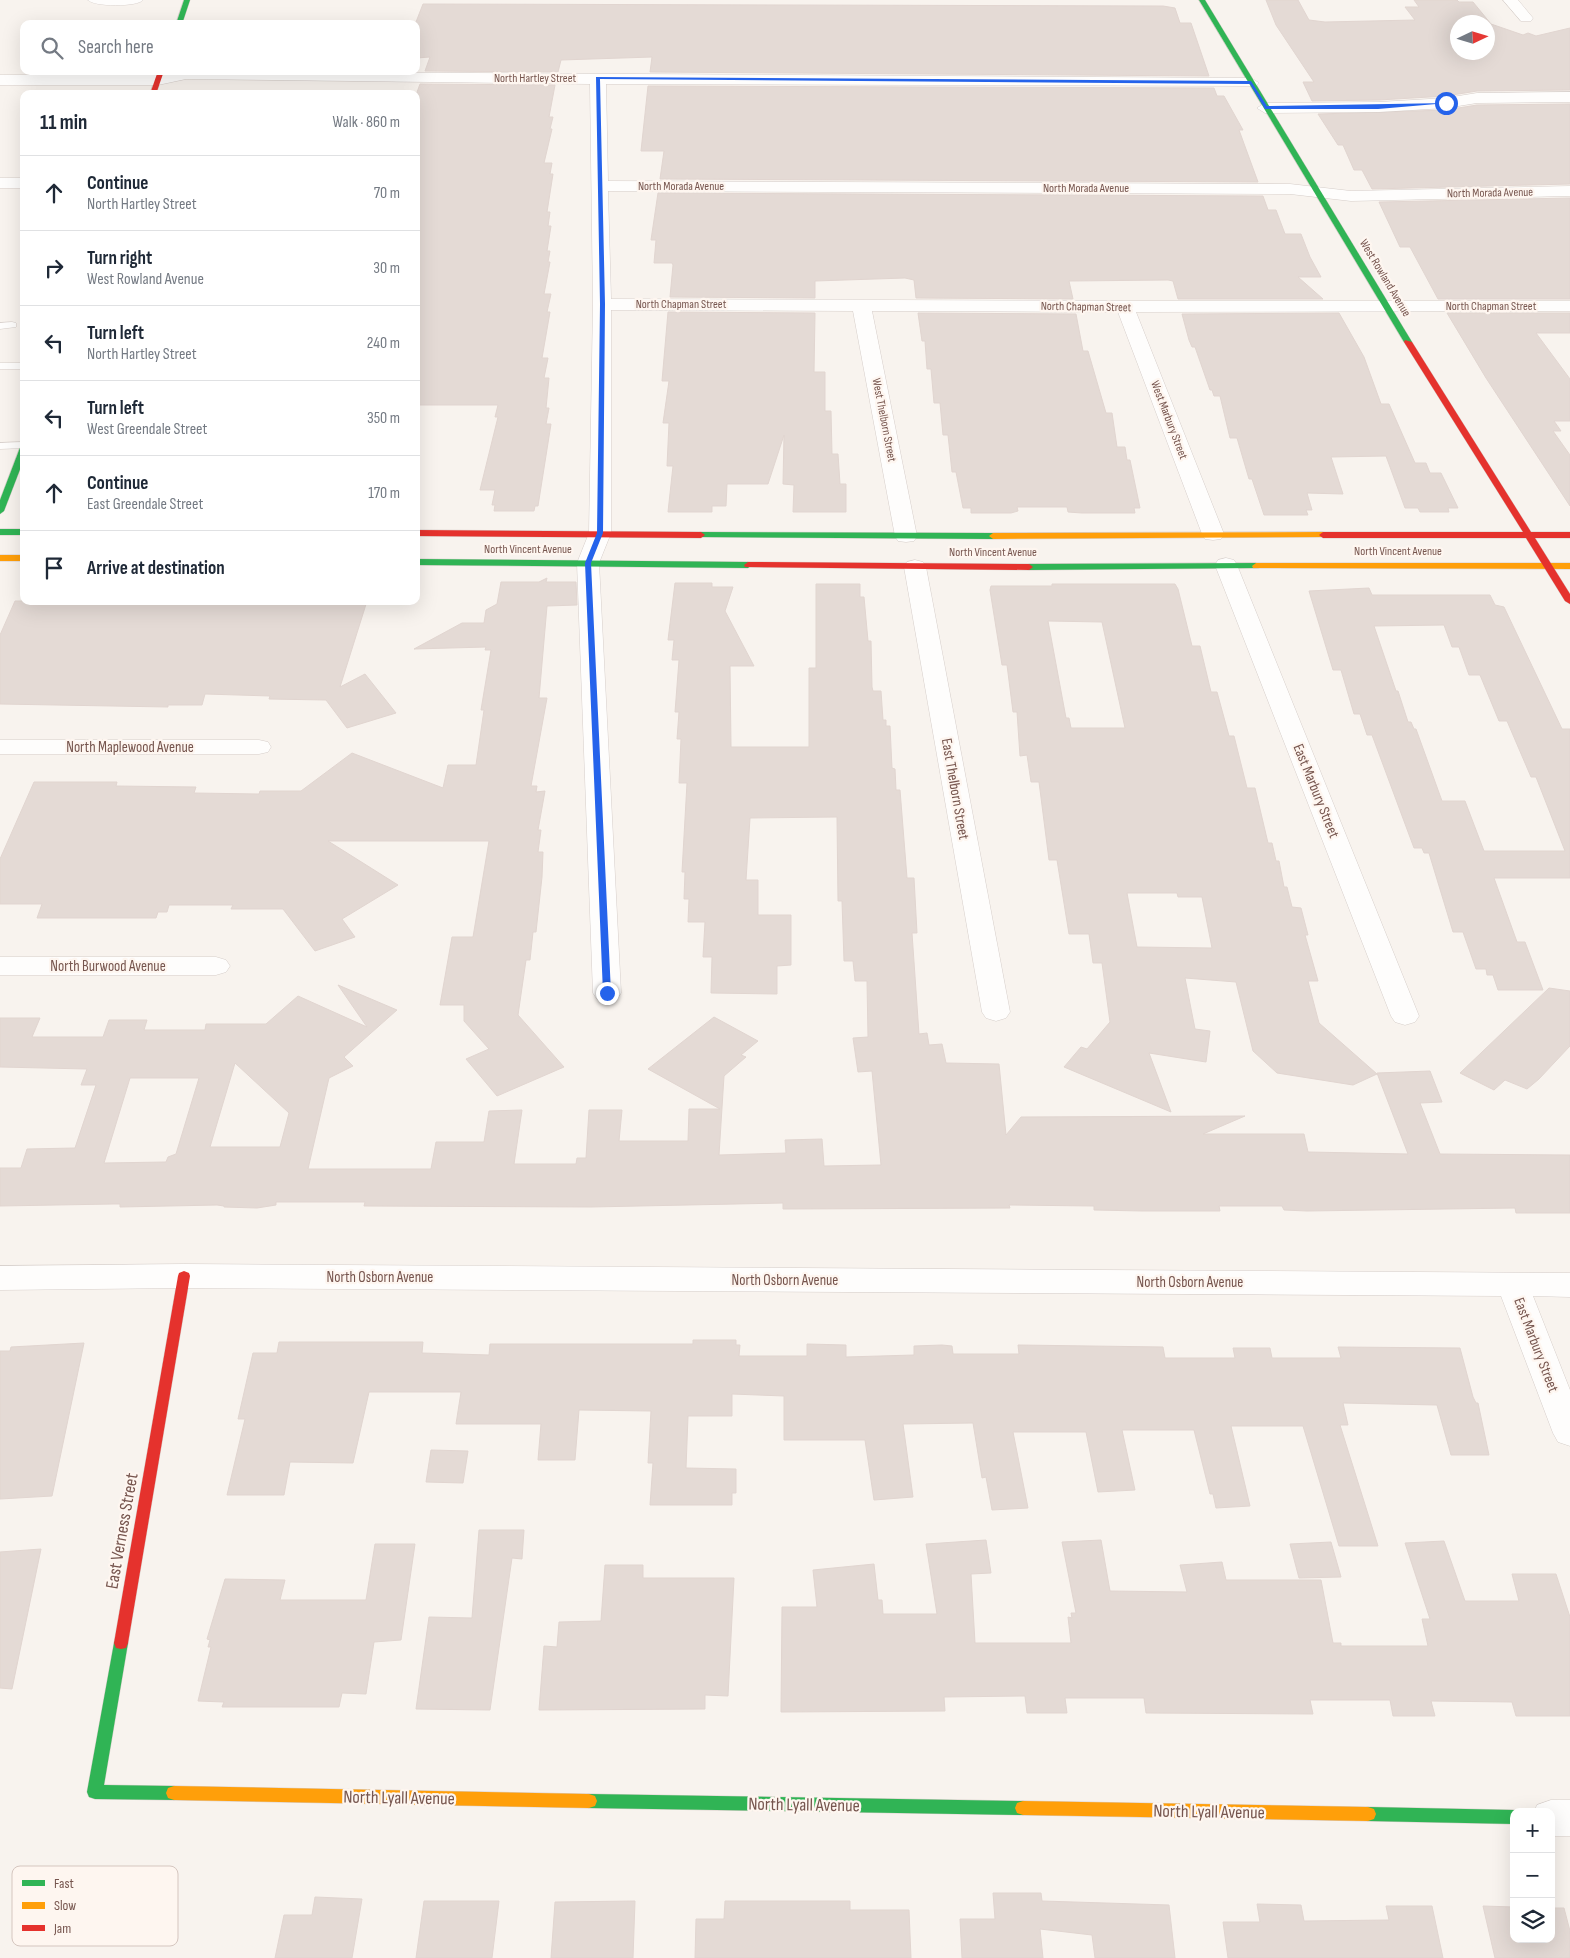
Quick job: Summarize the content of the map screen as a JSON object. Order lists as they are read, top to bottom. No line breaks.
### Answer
{"streets":{"street":["North Hartley Street","North Morada Avenue","West Rowland Avenue","North Chapman Street","West Thelborn Street","West Marbury Street","North Vincent Avenue","North Maplewood Avenue","East Thelborn Street","East Marbury Street","North Burwood Avenue","North Osborn Avenue","East Verness Street","North Lyall Avenue"]},"crossings":[["North Hartley Street","West Rowland Avenue"],["North Morada Avenue","West Rowland Avenue"],["West Rowland Avenue","North Chapman Street"],["West Rowland Avenue","North Vincent Avenue"],["North Chapman Street","West Thelborn Street"],["North Chapman Street","West Marbury Street"],["West Thelborn Street","North Vincent Avenue"],["West Marbury Street","North Vincent Avenue"],["North Vincent Avenue","East Thelborn Street"],["North Vincent Avenue","East Marbury Street"],["East Marbury Street","North Osborn Avenue"],["North Osborn Avenue","East Verness Street"],["East Verness Street","North Lyall Avenue"]],"legend":["Fast","Slow","Jam"],"north":"right","page":{"search":"Search here","heading":["11 min","Walk · 860 m"],"list":[["Continue","North Hartley Street","70 m"],["Turn right","West Rowland Avenue","30 m"],["Turn left","North Hartley Street","240 m"],["Turn left","West Greendale Street","350 m"],["Continue","East Greendale Street","170 m"],"Arrive at destination"],"map_buttons":["+","−"]}}
